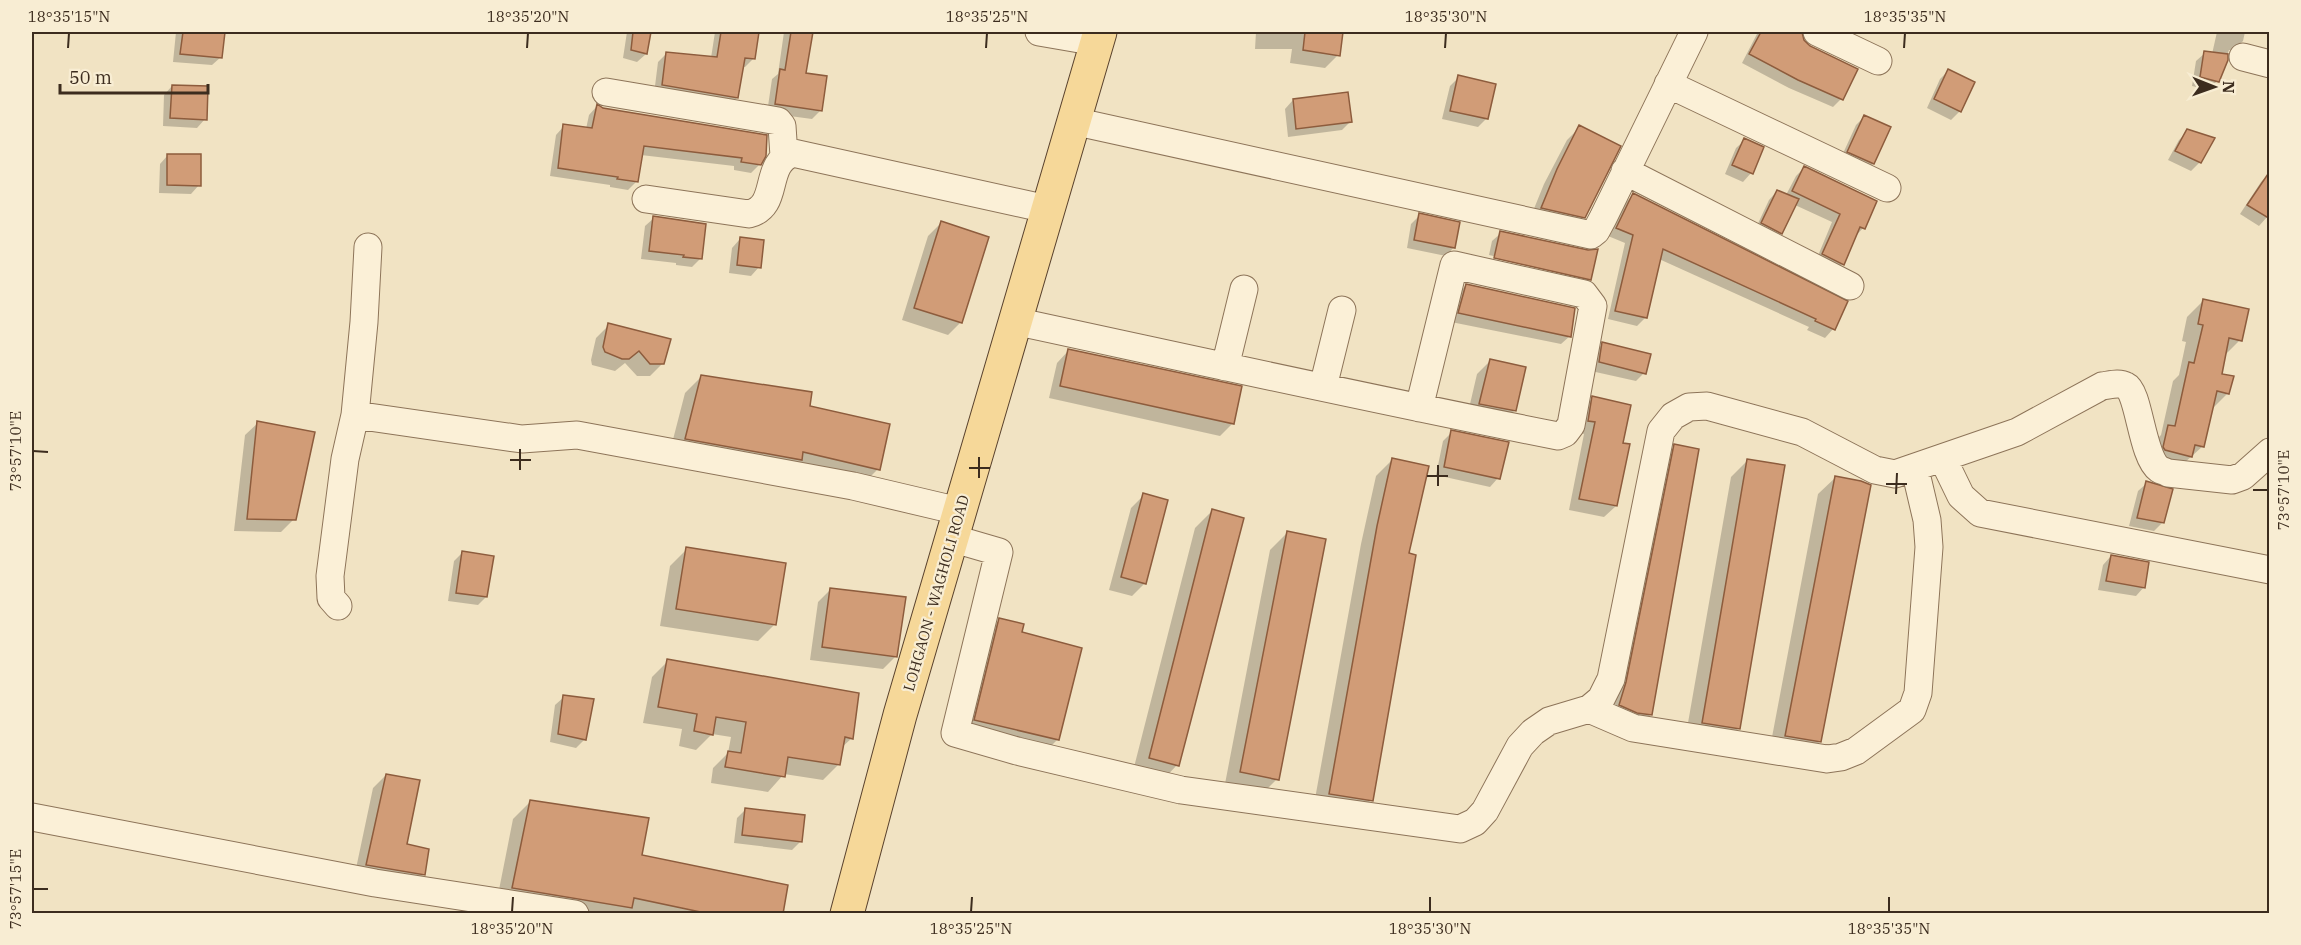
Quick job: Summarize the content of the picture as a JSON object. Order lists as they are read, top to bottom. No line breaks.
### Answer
{"streets":{"main road":["LOHGAON - WAGHOLI ROAD"]},"scale_bar":"50 m","north":"right","coordinates":["18°35'15\"N","18°35'20\"N","18°35'25\"N","18°35'30\"N","18°35'35\"N","73°57'10\"E","73°57'15\"E"]}
